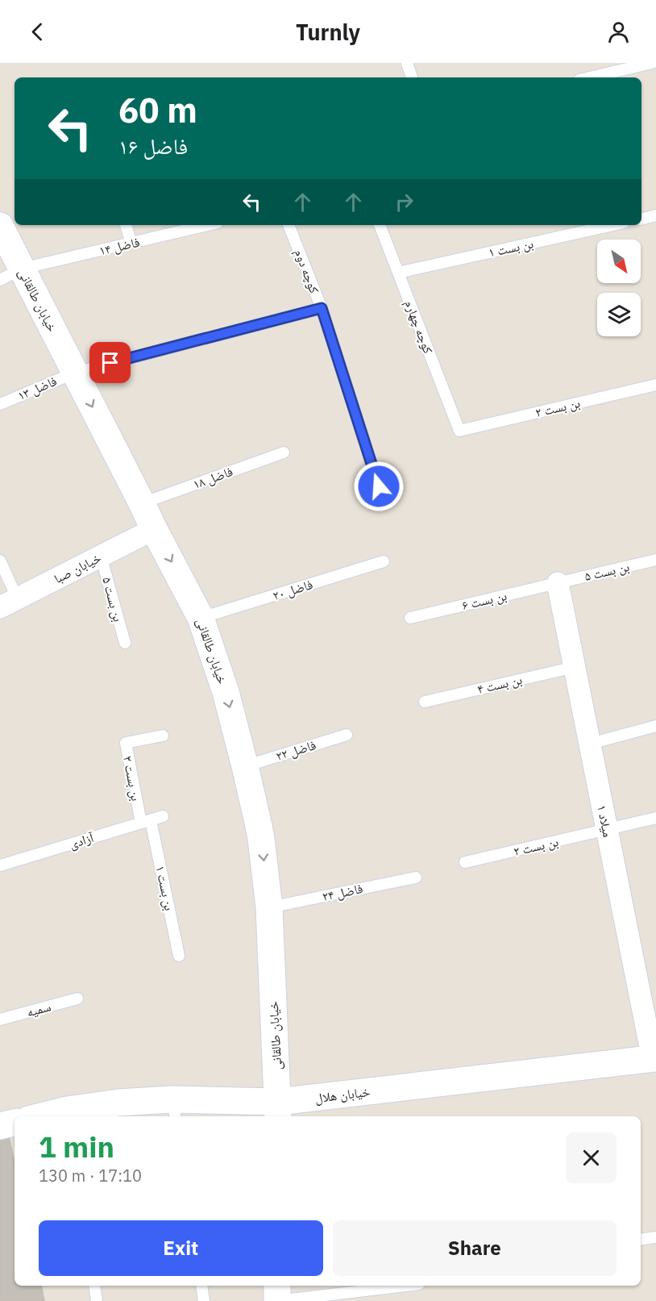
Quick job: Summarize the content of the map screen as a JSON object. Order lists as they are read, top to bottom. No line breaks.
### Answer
{"streets":{"main road":["خیابان طالقانی","خیابان هلال"],"street":["خیابان صبا","میلاد ۱"],"lane":["فاضل ۱۴","بن بست ۱","کوچه دوم","کوچه چهارم","فاضل ۱۳","بن بست ۲","فاضل ۱۸","بن بست ۵","فاضل ۲۰","بن بست ۶","بن بست ۴","فاضل ۲۲","آزادی","فاضل ۲۴","سمیه"]},"crossings":[["فاضل ۱۴","خیابان طالقانی"],["بن بست ۱","کوچه چهارم"],["بن بست ۱","بن بست ۲"],["بن بست ۱","آزادی"],["کوچه دوم","فاضل ۱۳"],["خیابان طالقانی","فاضل ۱۳"],["خیابان طالقانی","فاضل ۱۸"],["خیابان طالقانی","خیابان صبا"],["خیابان طالقانی","فاضل ۲۰"],["خیابان طالقانی","فاضل ۲۲"],["خیابان طالقانی","فاضل ۲۴"],["خیابان طالقانی","خیابان هلال"],["کوچه چهارم","بن بست ۲"],["بن بست ۲","میلاد ۱"],["بن بست ۲","آزادی"],["خیابان صبا","بن بست ۵"],["بن بست ۵","بن بست ۶"],["بن بست ۵","میلاد ۱"],["بن بست ۶","میلاد ۱"],["بن بست ۴","میلاد ۱"],["میلاد ۱","خیابان هلال"]],"one_way":["خیابان طالقانی"],"north":"bottom right","page":{"header":"Turnly","turn":["60 m","فاضل ۱۶"],"heading":["1 min","130 m · 17:10"],"buttons":["Exit","Share"]}}
